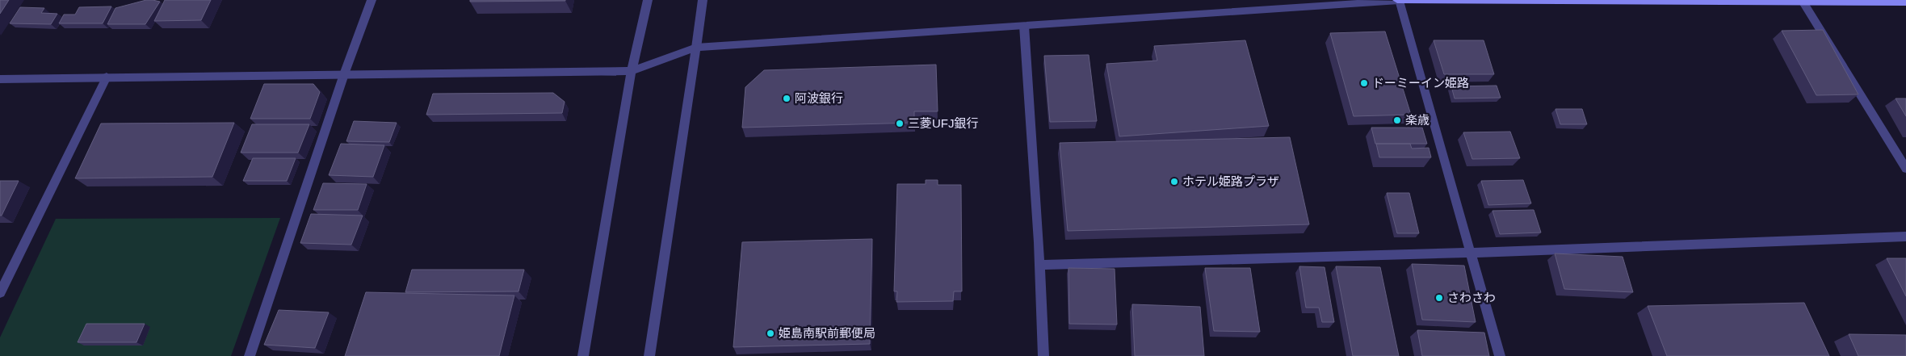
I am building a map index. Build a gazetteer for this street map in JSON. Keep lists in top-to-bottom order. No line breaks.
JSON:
{"places":["ドーミーイン姫路","阿波銀行","楽歳","三菱UFJ銀行","ホテル姫路プラザ","さわさわ","姫島南駅前郵便局"]}
